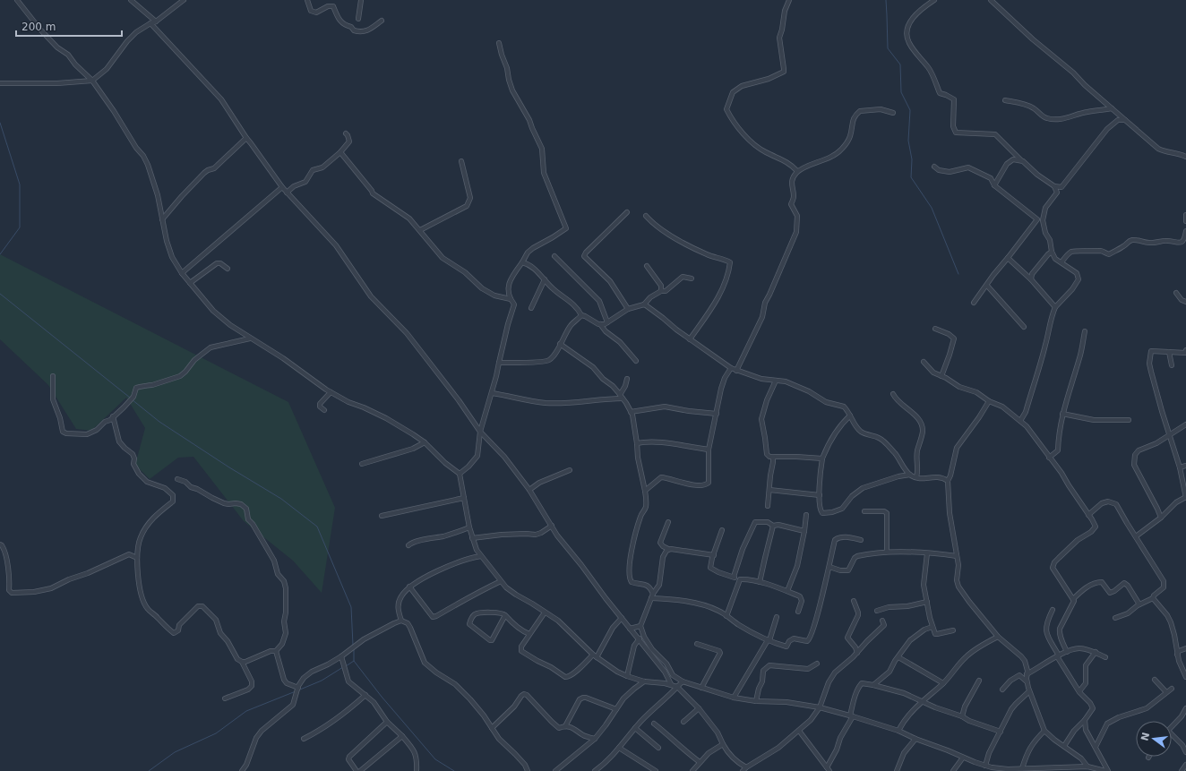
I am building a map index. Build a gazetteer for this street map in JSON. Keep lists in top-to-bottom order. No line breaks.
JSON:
{"scale_bar":"200 m","north":"left"}
